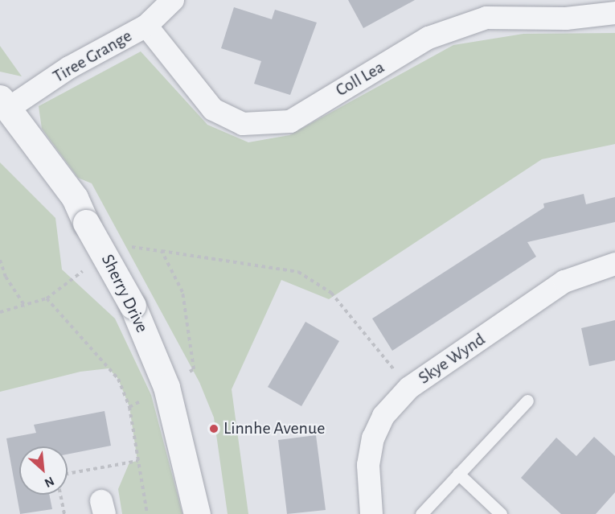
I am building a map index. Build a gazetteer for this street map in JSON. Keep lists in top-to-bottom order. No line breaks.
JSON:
{"streets":{"street":["Tiree Grange","Coll Lea","Sherry Drive","Skye Wynd"]},"crossings":[["Tiree Grange","Coll Lea"],["Tiree Grange","Sherry Drive"]],"places":["Linnhe Avenue"],"north":"bottom right"}
